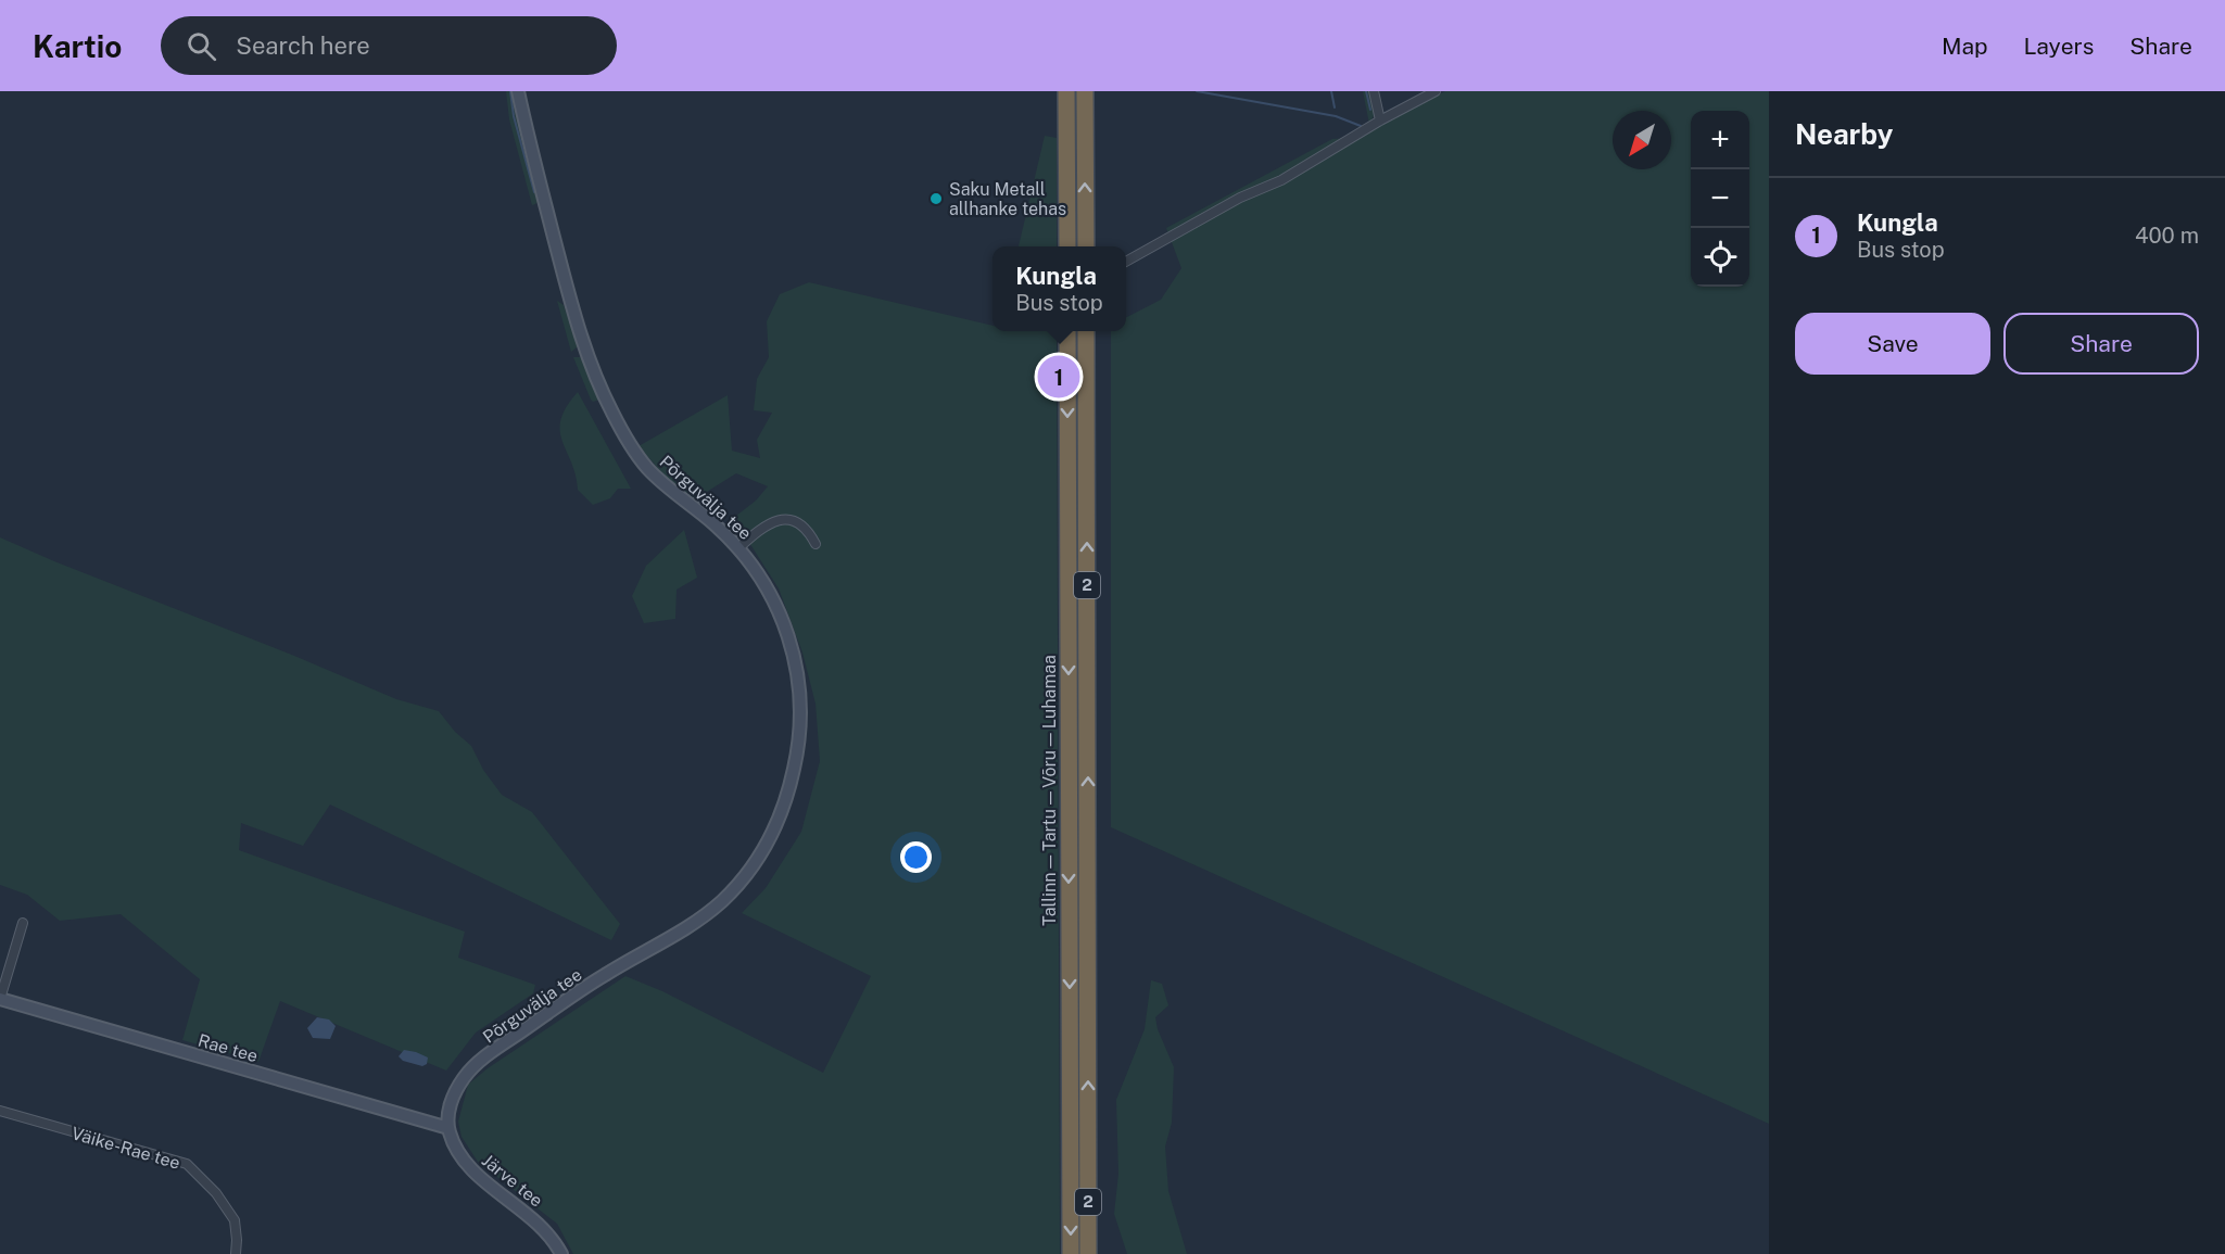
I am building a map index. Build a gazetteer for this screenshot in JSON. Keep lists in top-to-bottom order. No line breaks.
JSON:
{"streets":{"highway":["2","Tallinn — Tartu — Võru — Luhamaa"],"street":["Põrguvälja tee","Rae tee","Väike-Rae tee","Järve tee"]},"crossings":[["Põrguvälja tee","Rae tee"],["Põrguvälja tee","Järve tee"],["Rae tee","Järve tee"]],"places":["Saku Metall allhanke tehas"],"north":"bottom left","page":{"header":"Kartio","search":"Search here","nav":["Map","Layers","Share"],"heading":"Nearby","map_buttons":["+","−"],"list":[{"mark":"1","name":"Kungla","note":"Bus stop","value":"400 m"}],"popup":["Kungla","Bus stop"],"buttons":["Save","Share"],"pins":"1"}}
